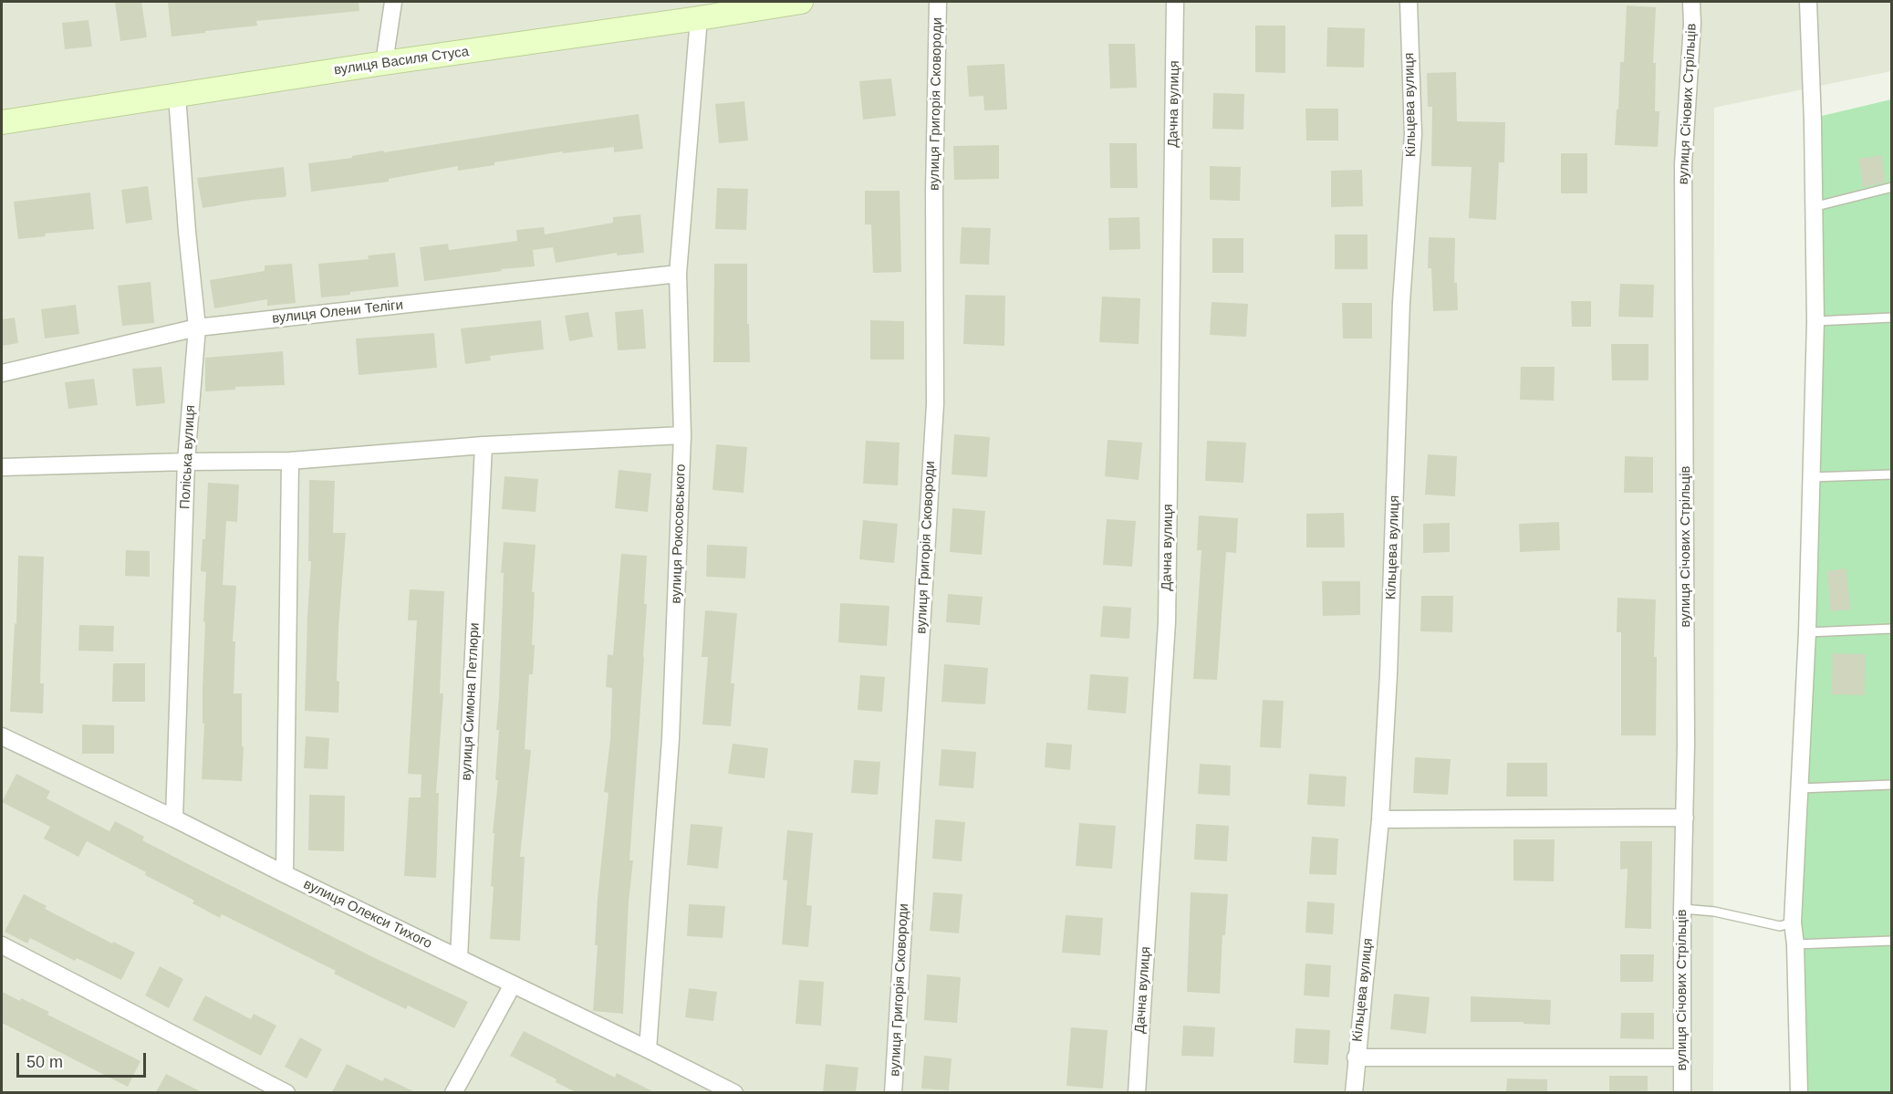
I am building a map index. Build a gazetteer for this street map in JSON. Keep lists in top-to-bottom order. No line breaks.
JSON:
{"streets":{"street":["вулиця Василя Стуса","вулиця Григорія Сковороди","Дачна вулиця","вулиця Січових Стрільців","Кільцева вулиця","вулиця Олени Теліги","Поліська вулиця","вулиця Рокосовського","вулиця Симона Петлюри","вулиця Олекси Тихого"]},"crossings":[["вулиця Василя Стуса","Поліська вулиця"],["вулиця Василя Стуса","вулиця Рокосовського"],["вулиця Олени Теліги","Поліська вулиця"],["вулиця Олени Теліги","вулиця Рокосовського"],["Поліська вулиця","вулиця Олекси Тихого"],["вулиця Рокосовського","вулиця Олекси Тихого"],["вулиця Симона Петлюри","вулиця Олекси Тихого"]],"scale_bar":"50 m"}
